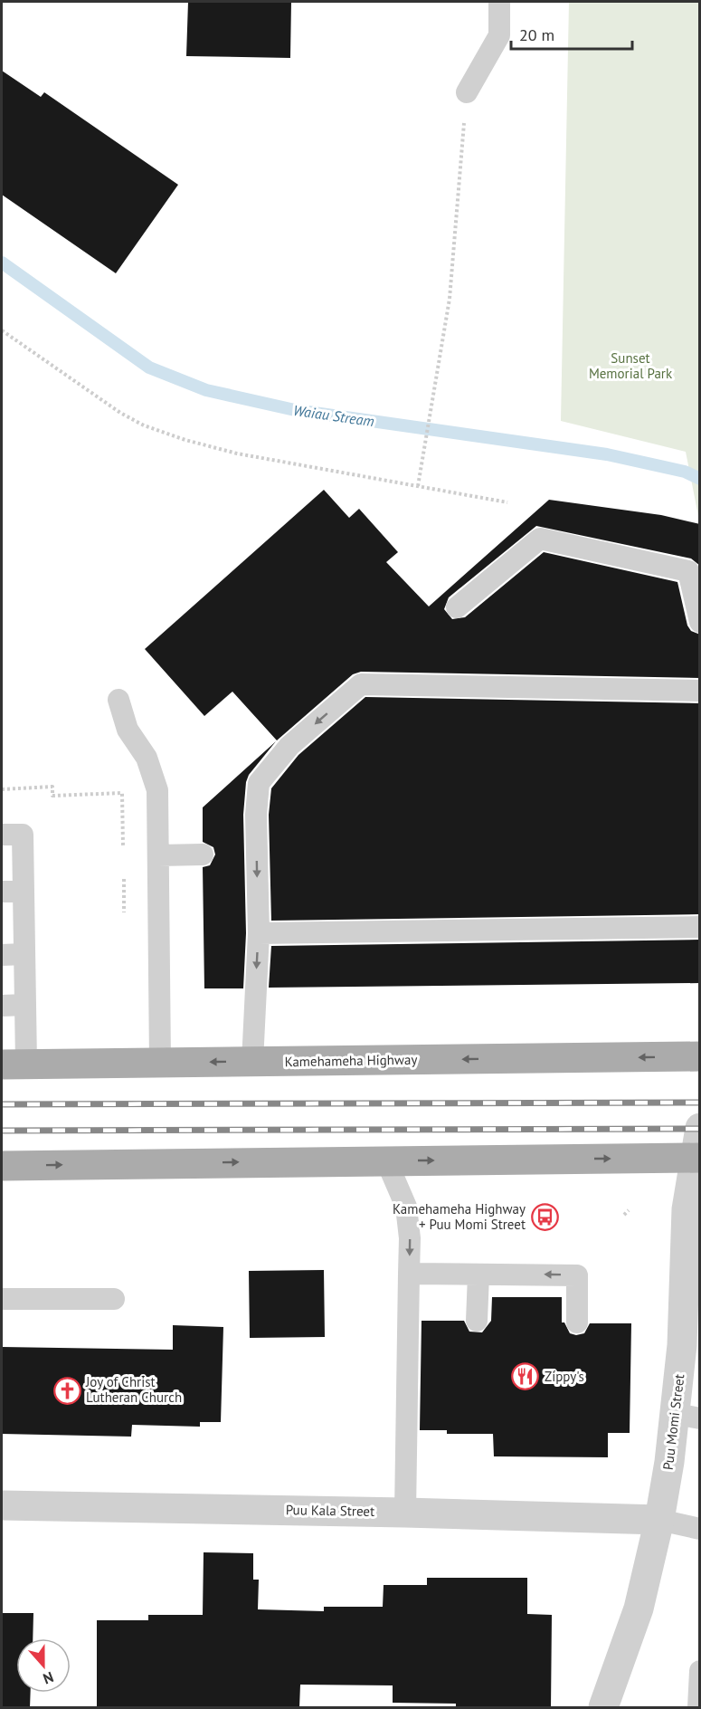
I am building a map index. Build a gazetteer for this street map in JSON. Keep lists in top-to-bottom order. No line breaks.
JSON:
{"streets":{"main road":["Kamehameha Highway"],"street":["Puu Momi Street","Puu Kala Street"]},"crossings":[["Puu Momi Street","Puu Kala Street"]],"water":["Waiau Stream"],"parks":["Sunset Memorial Park"],"places":{"bus stop":["Kamehameha Highway + Puu Momi Street"],"restaurant":["Zippy's"],"church":["Joy of Christ Lutheran Church"]},"scale_bar":"20 m","north":"bottom"}
